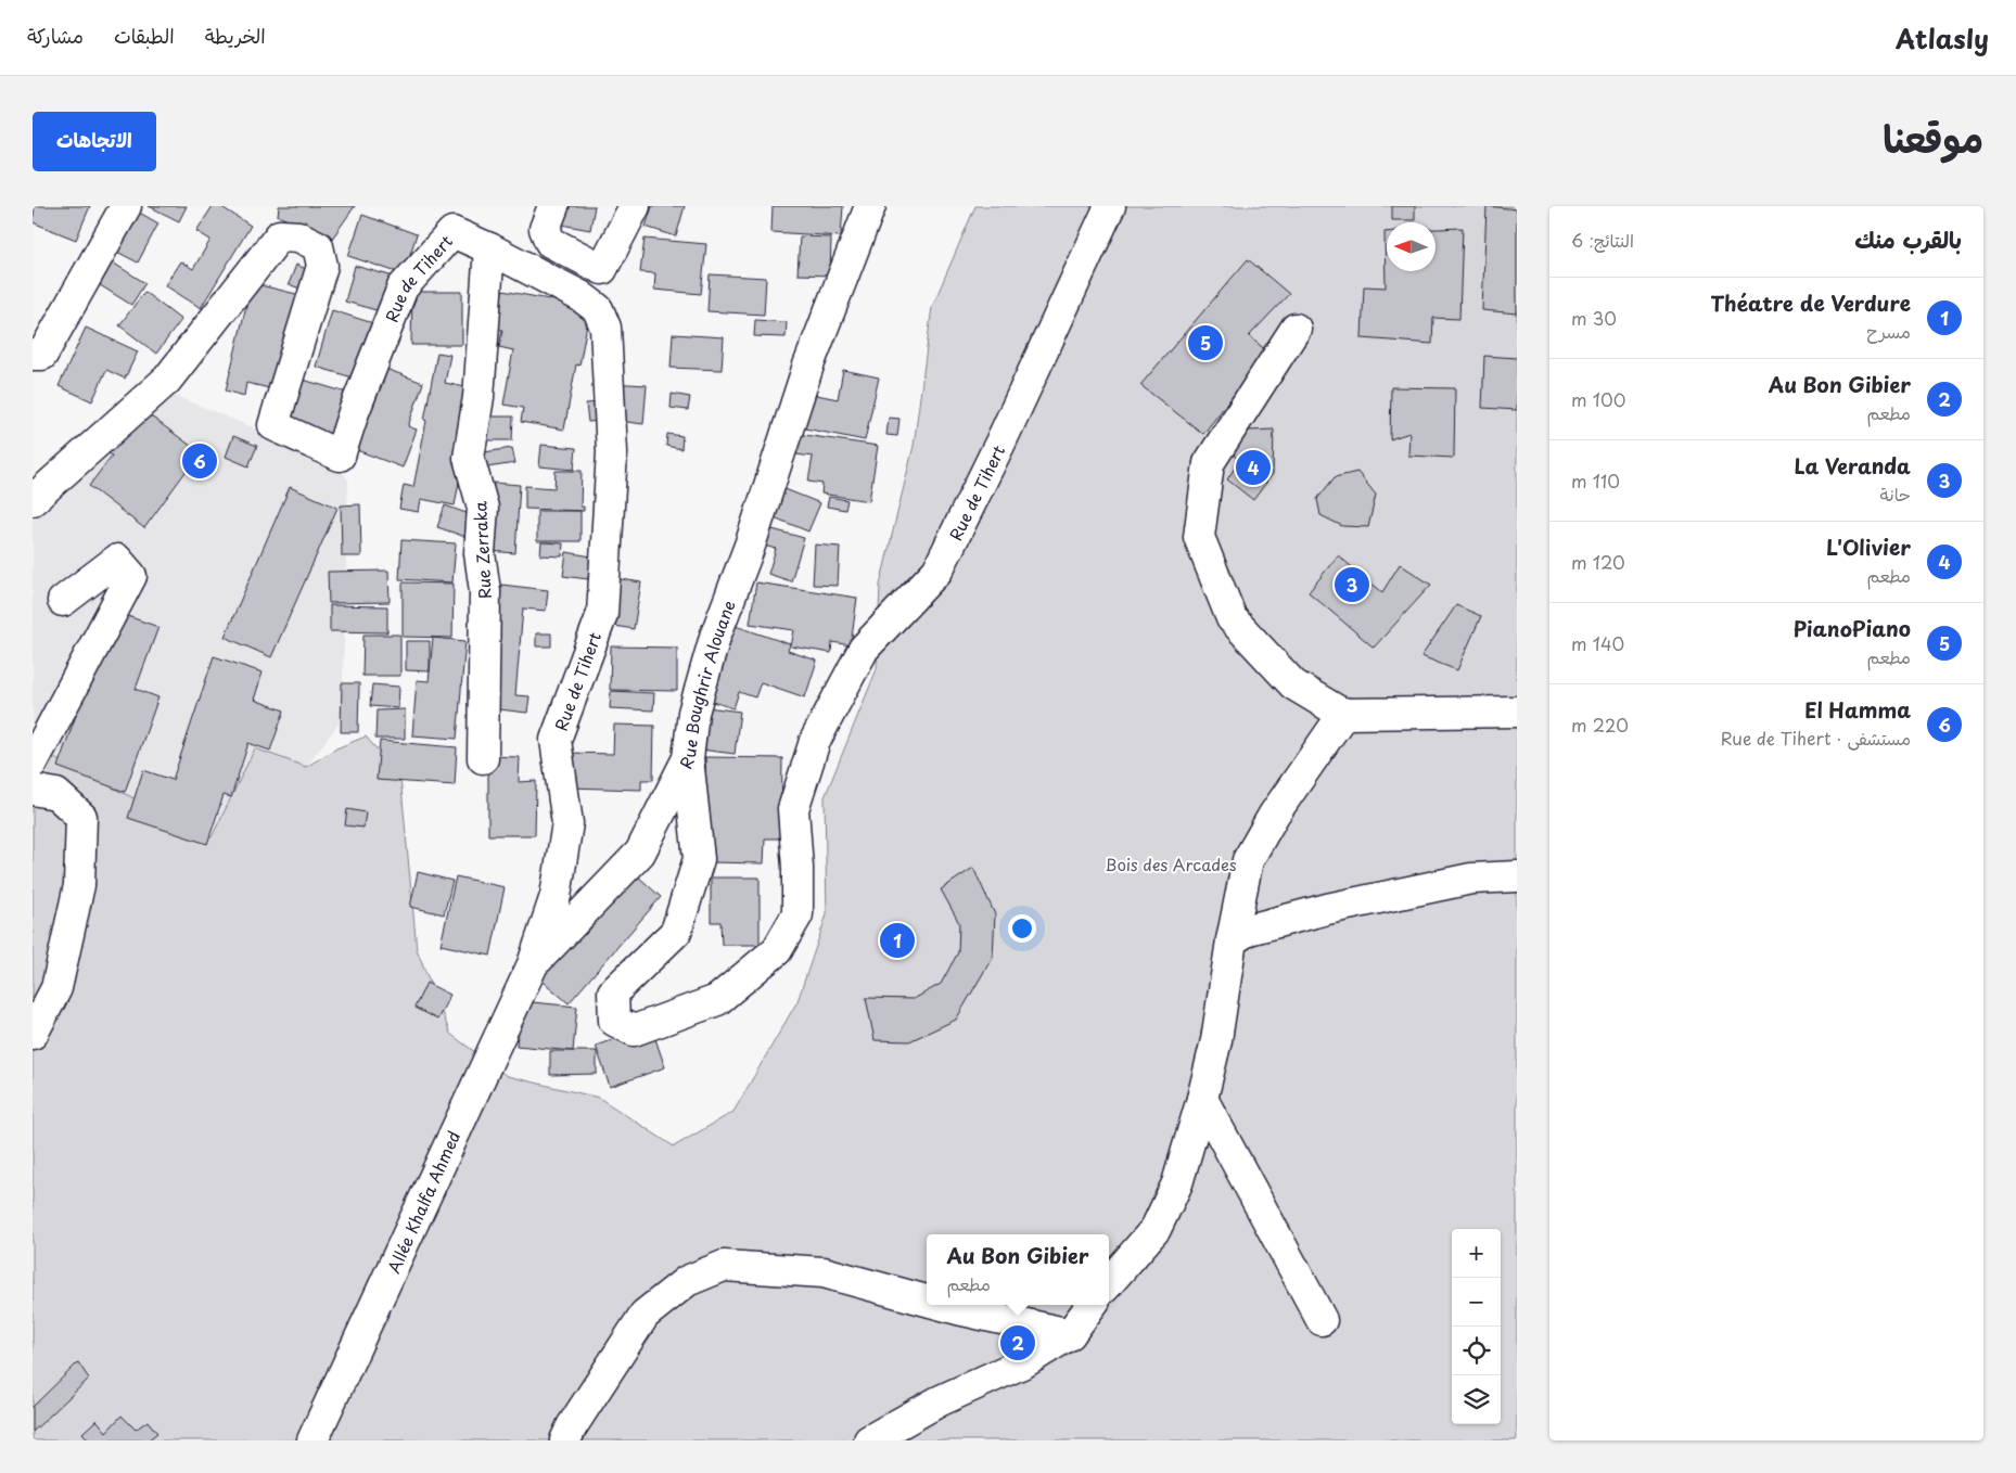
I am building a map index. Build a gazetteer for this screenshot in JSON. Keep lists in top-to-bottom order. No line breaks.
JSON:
{"streets":{"street":["Rue de Tihert","Rue Zerraka","Rue Boughrir Alouane","Allée Khalfa Ahmed"]},"crossings":[["Rue de Tihert","Rue Zerraka"],["Rue de Tihert","Rue Boughrir Alouane"],["Rue de Tihert","Allée Khalfa Ahmed"],["Rue Boughrir Alouane","Allée Khalfa Ahmed"]],"parks":["Bois des Arcades"],"north":"left","page":{"header":"Atlasly","nav":["الخريطة","الطبقات","مشاركة"],"title":"موقعنا","buttons":"الاتجاهات","heading":["بالقرب منك","النتائج: 6"],"list":[{"mark":"1","name":"Théatre de Verdure","note":"مسرح","value":"30 m"},{"mark":"2","name":"Au Bon Gibier","note":"مطعم","value":"100 m"},{"mark":"3","name":"La Veranda","note":"حانة","value":"110 m"},{"mark":"4","name":"L'Olivier","note":"مطعم","value":"120 m"},{"mark":"5","name":"PianoPiano","note":"مطعم","value":"140 m"},{"mark":"6","name":"El Hamma","note":"مستشفى · Rue de Tihert","value":"220 m"}],"pins":["5","6","4","3","1","2"],"map_buttons":["+","−"],"popup":["Au Bon Gibier","مطعم"]}}
